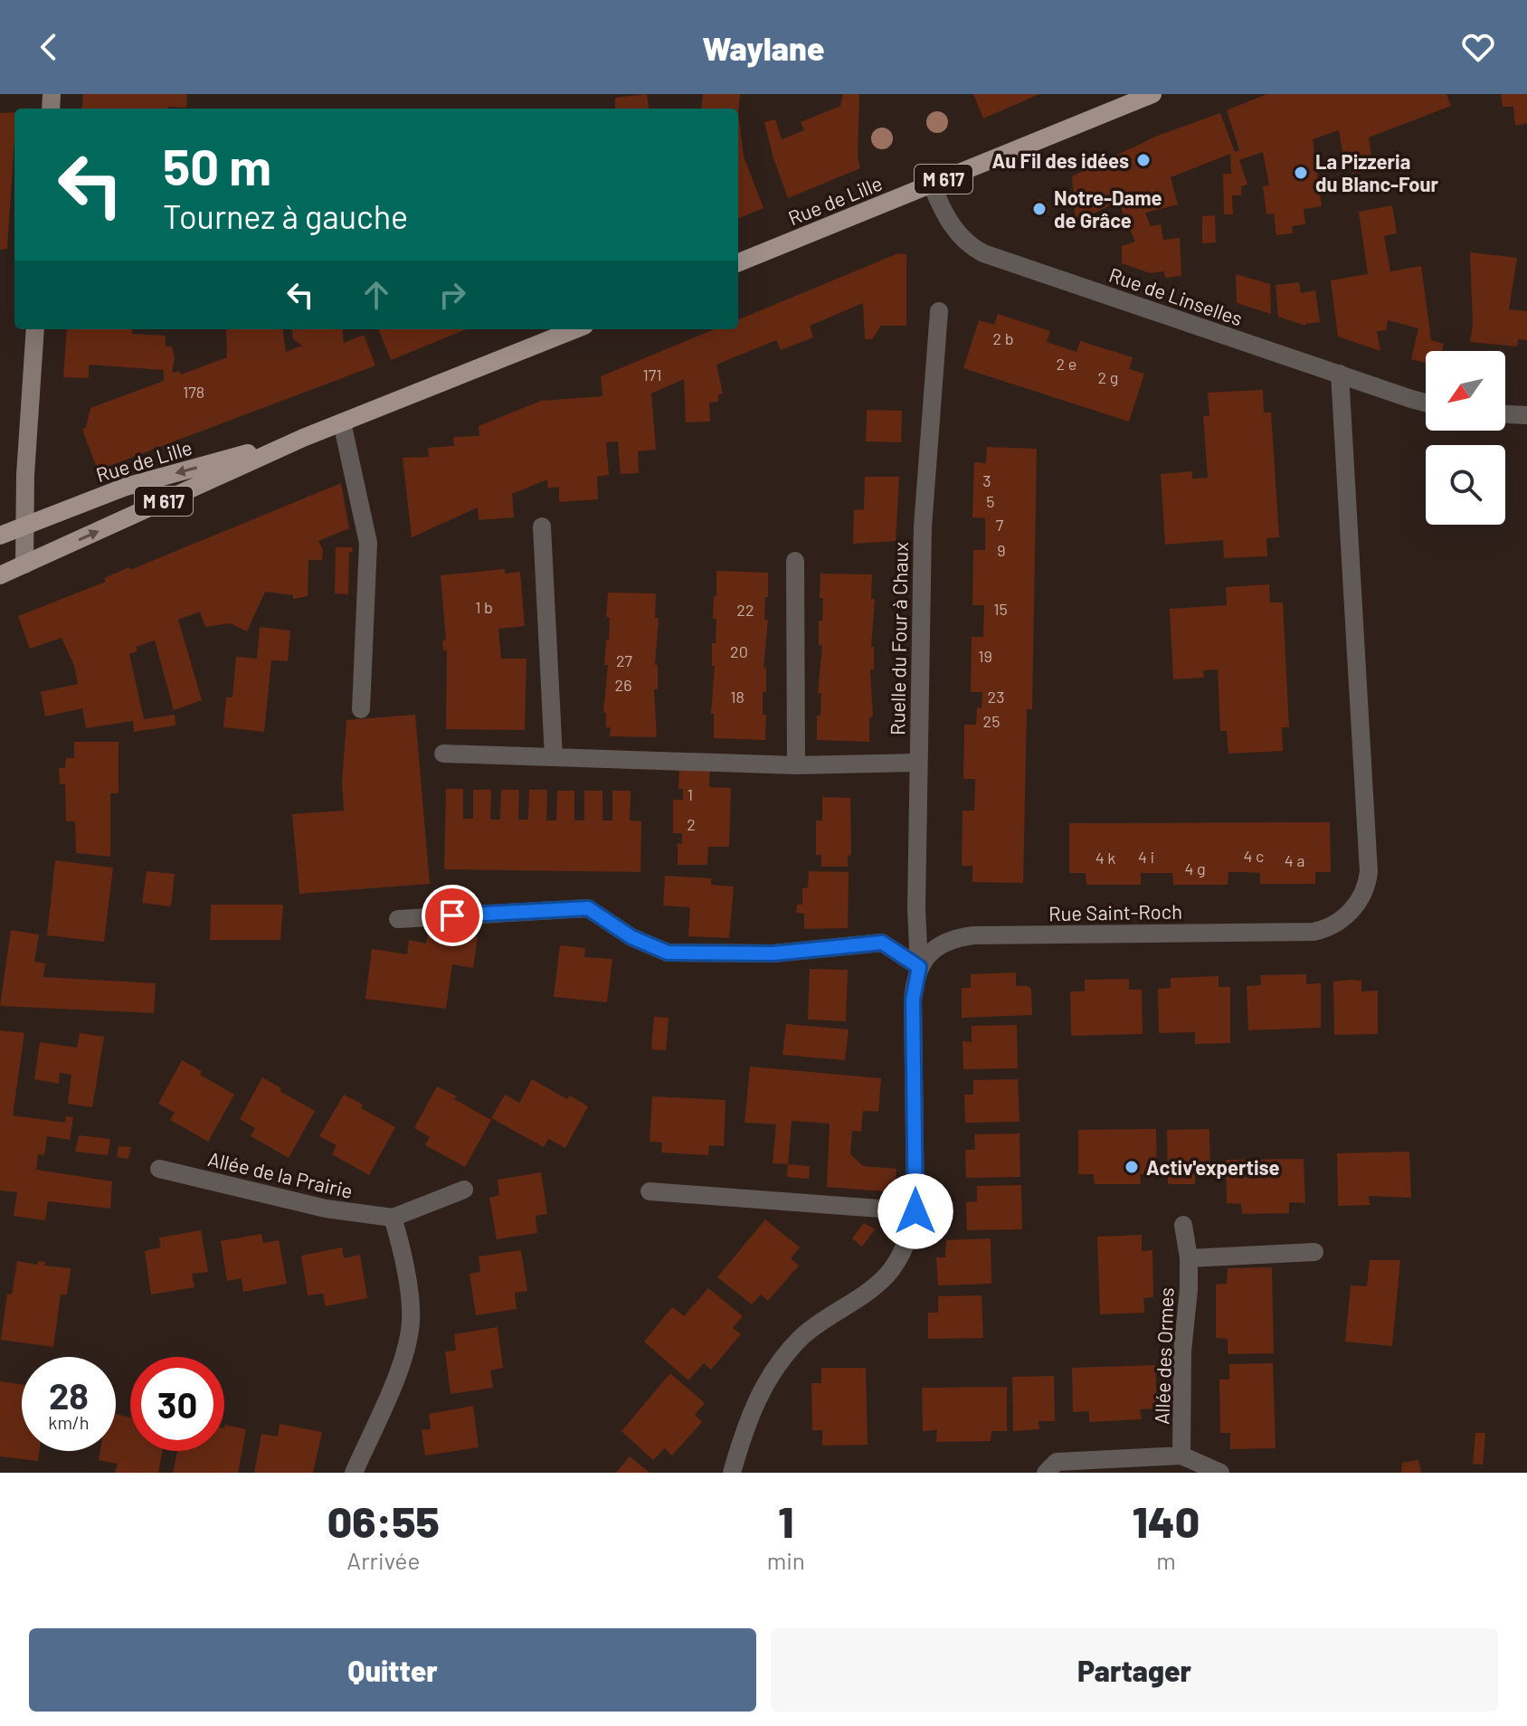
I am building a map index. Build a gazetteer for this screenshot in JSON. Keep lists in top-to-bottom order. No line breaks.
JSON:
{"streets":{"main road":["M 617","Rue de Lille"],"street":["Rue de Linselles","Ruelle du Four à Chaux","Rue Saint-Roch","Allée de la Prairie","Allée des Ormes"]},"crossings":[["Rue de Lille","Rue de Linselles"],["Rue de Linselles","Rue Saint-Roch"],["Ruelle du Four à Chaux","Rue Saint-Roch"]],"places":["Au Fil des idées","La Pizzeria du Blanc-Four","Notre-Dame de Grâce","Activ'expertise"],"house_numbers":["2 b","2 e","171","2 g","178","3","5","7","9","1 b","15","22","20","19","27","26","18","23","25","1","2","4 c","4 i","4 k","4 a","4 g"],"north":"bottom left","page":{"header":"Waylane","turn":["50 m","Tournez à gauche"],"speed":"28 km/h","limit":"30","eta":["06:55","Arrivée","1","min","140","m"],"buttons":["Quitter","Partager"]}}
